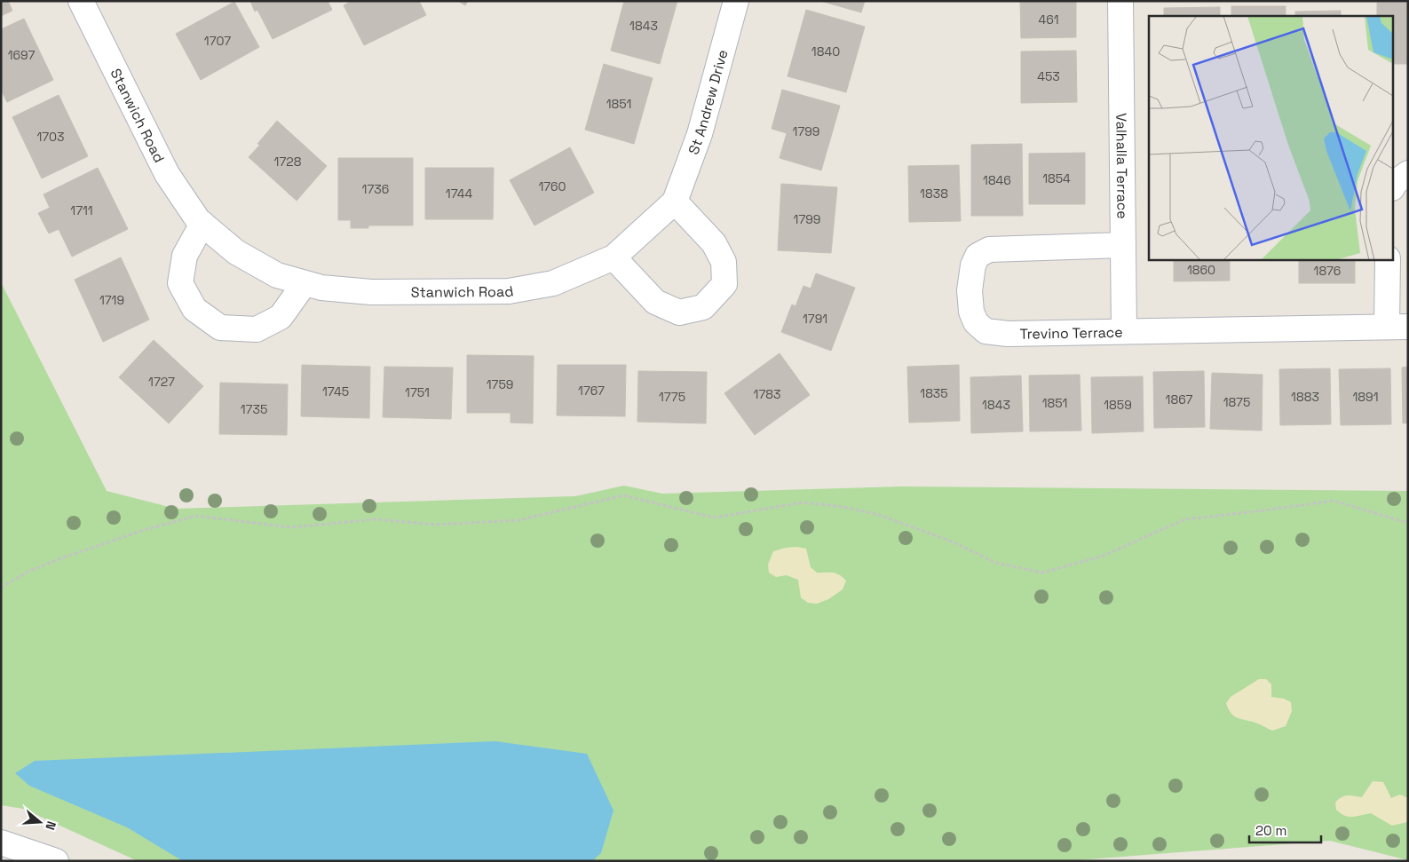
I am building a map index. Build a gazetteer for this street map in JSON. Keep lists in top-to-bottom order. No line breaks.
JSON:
{"streets":{"street":["St Andrew Drive","Stanwich Road","Valhalla Terrace","Trevino Terrace"]},"crossings":[["St Andrew Drive","Stanwich Road"],["Valhalla Terrace","Trevino Terrace"]],"house_numbers":["461","1843","1707","1840","1697","453","1851","1799","1703","1728","1854","1846","1760","1736","1744","1838","1711","1799","1860","1876","1719","1791","1727","1759","1767","1745","1751","1835","1783","1775","1883","1891","1867","1875","1851","1843","1859","1735"],"scale_bar":"20 m","north":"right"}
